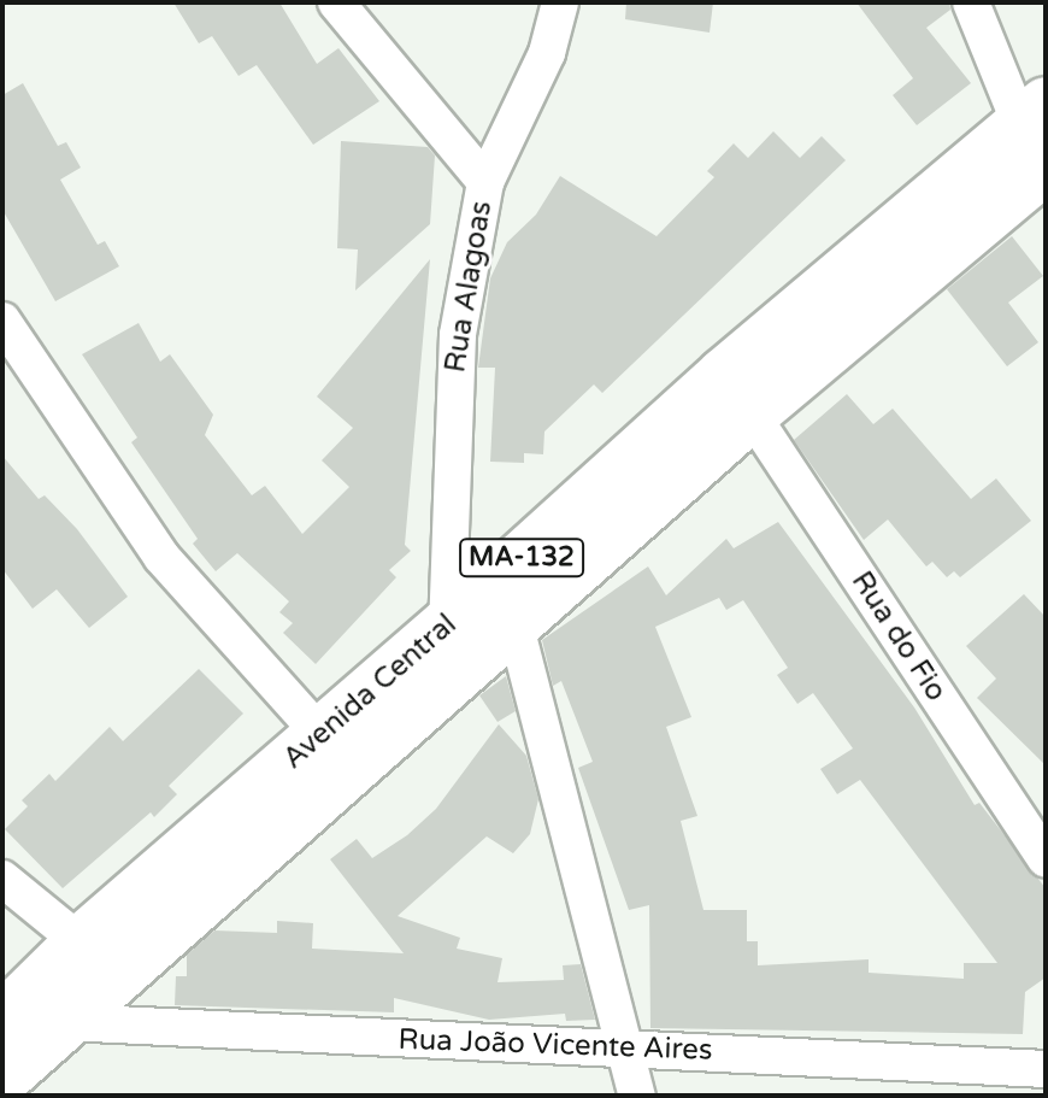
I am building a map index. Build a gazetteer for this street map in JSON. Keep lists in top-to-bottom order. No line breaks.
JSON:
{"streets":{"main road":["MA-132","Avenida Central"],"street":["Rua Alagoas","Rua do Fio","Rua João Vicente Aires"]},"crossings":[["Rua Alagoas","Avenida Central"],["MA-132","Rua do Fio"],["MA-132","Avenida Central"],["MA-132","Rua João Vicente Aires"],["Rua do Fio","Avenida Central"]]}
